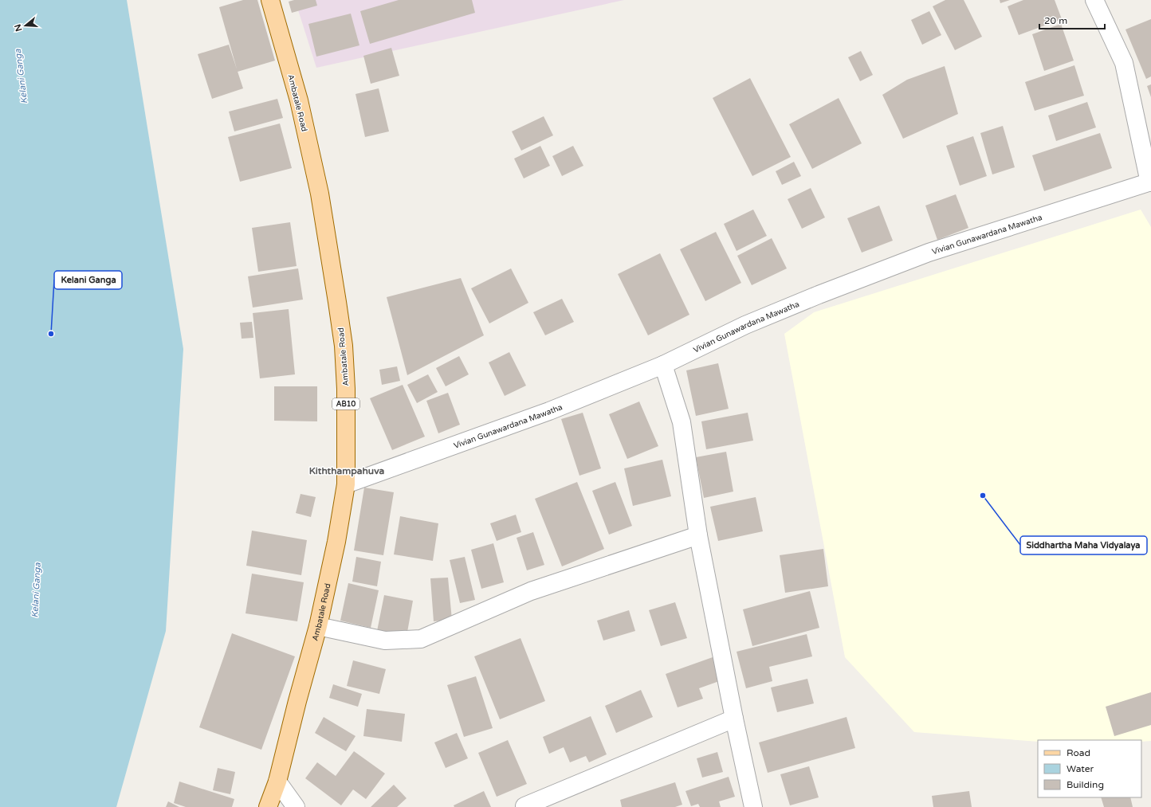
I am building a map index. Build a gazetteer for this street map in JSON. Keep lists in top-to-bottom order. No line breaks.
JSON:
{"streets":{"main road":["Ambatale Road","AB10"],"street":["Vivian Gunawardana Mawatha"]},"crossings":[["Ambatale Road","Vivian Gunawardana Mawatha"]],"districts":["Kiththampahuva"],"water":["Kelani Ganga"],"places":["Kelani Ganga","Siddhartha Maha Vidyalaya"],"legend":["Road","Water","Building"],"scale_bar":"20 m","north":"left"}
